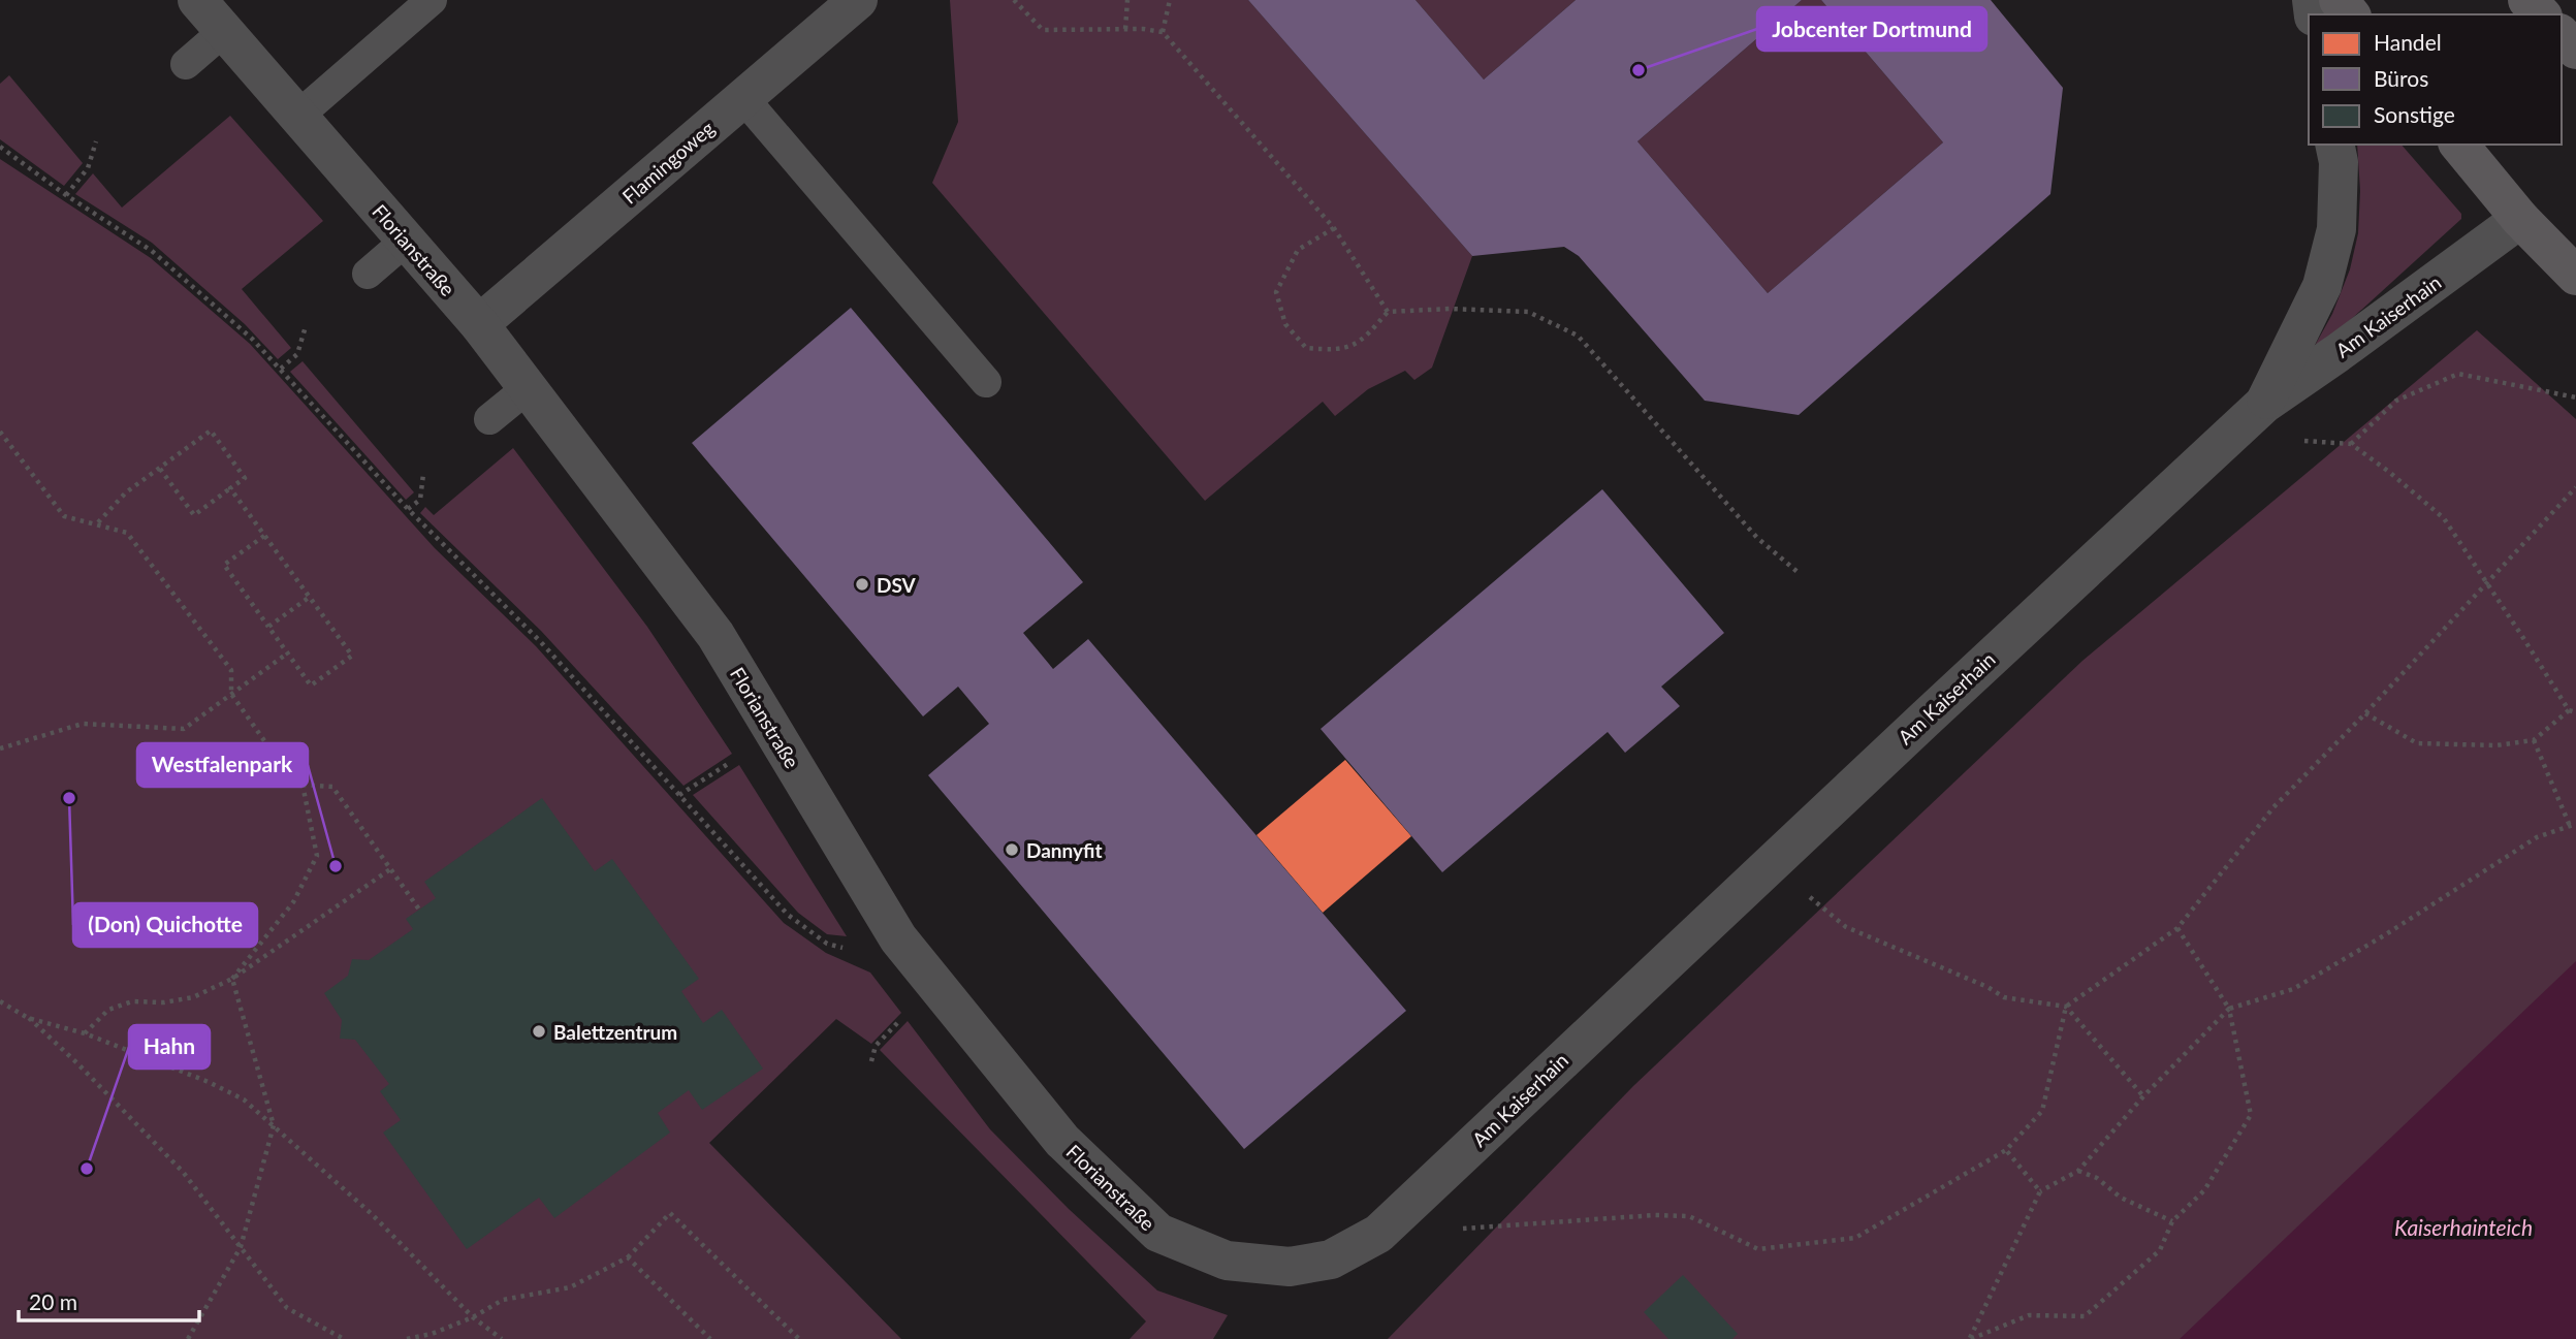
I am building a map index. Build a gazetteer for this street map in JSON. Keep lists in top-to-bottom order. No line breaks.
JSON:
{"streets":{"street":["Flamingoweg","Florianstraße","Am Kaiserhain"]},"crossings":[["Flamingoweg","Florianstraße"],["Florianstraße","Am Kaiserhain"]],"water":["Kaiserhainteich"],"places":["Jobcenter Dortmund","DSV","(Don) Quichotte","Dannyfit","Westfalenpark","Balettzentrum","Hahn"],"legend":["Handel","Büros","Sonstige"],"scale_bar":"20 m"}
